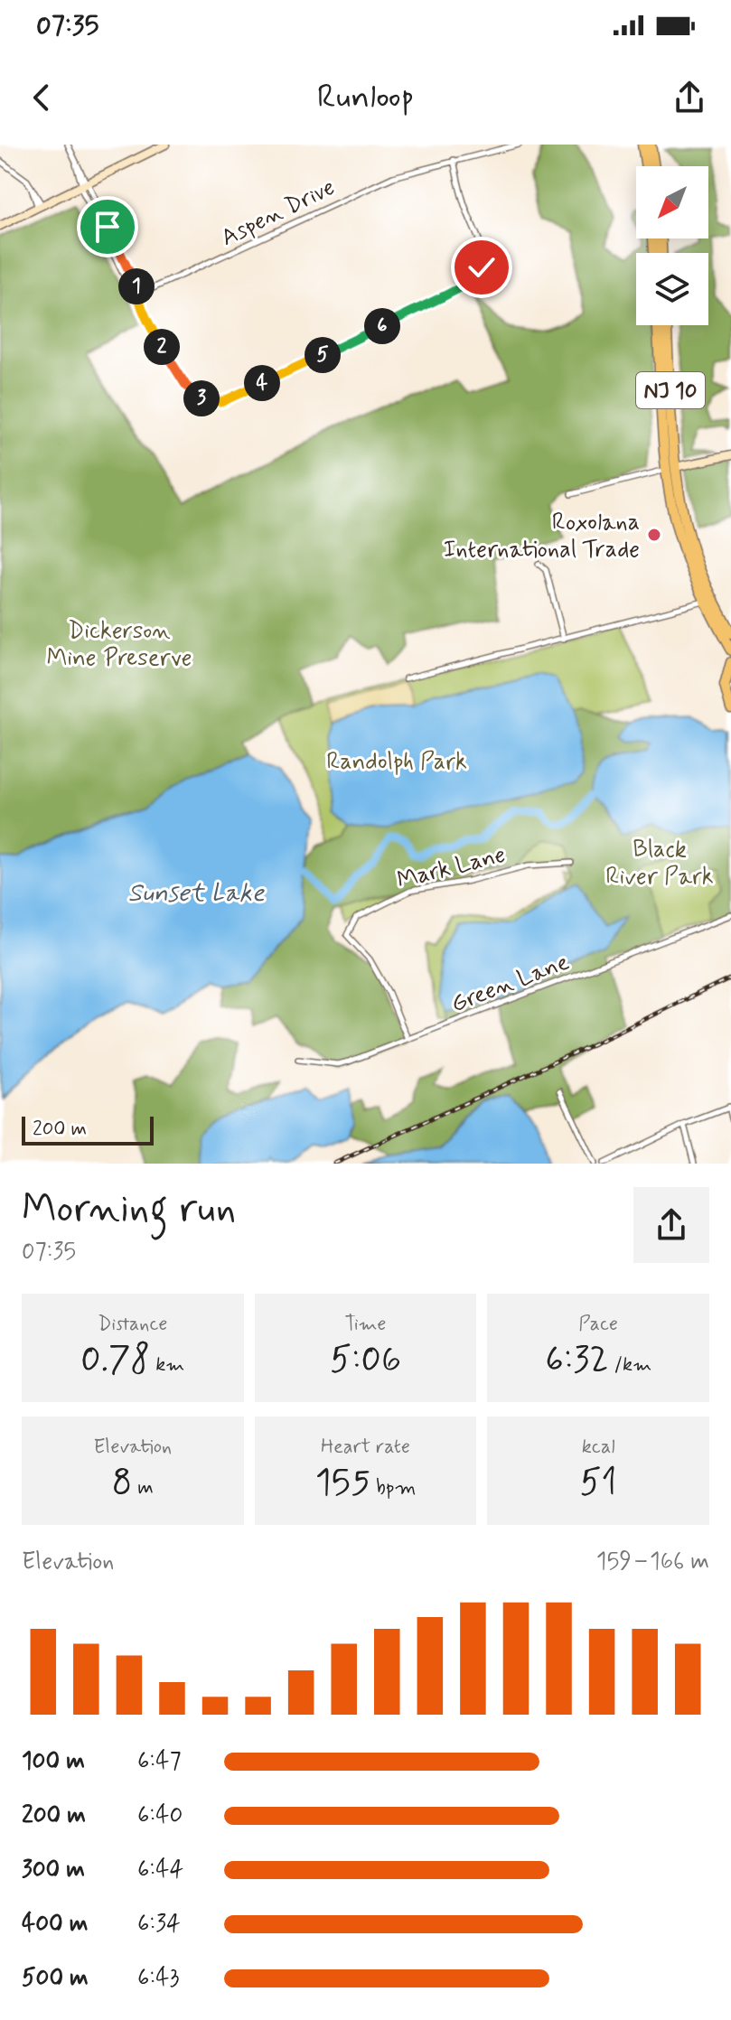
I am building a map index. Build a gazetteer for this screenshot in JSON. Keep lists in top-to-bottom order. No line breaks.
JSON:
{"streets":{"highway":["NJ 10"],"street":["Aspen Drive","Mark Lane","Green Lane"]},"crossings":[["Mark Lane","Green Lane"]],"water":["Sunset Lake"],"parks":["Dickerson Mine Preserve","Randolph Park","Black River Park"],"places":["Roxolana International Trade"],"scale_bar":"200 m","north":"bottom left","page":{"status":"07:35","header":"Runloop","pins":["1","6","2","5","4","3"],"scale":"200 m","heading":["Morning run","07:35"],"stats":[["Distance","0.78 km"],["Time","5:06"],["Pace","6:32 /km"],["Elevation","8 m"],["Heart rate","155 bpm"],["kcal","51"]],"chart":["Elevation","159–166 m"],"list":[{"name":"100 m","note":"6:47"},{"name":"200 m","note":"6:40"},{"name":"300 m","note":"6:44"},{"name":"400 m","note":"6:34"},{"name":"500 m","note":"6:43"}]}}
